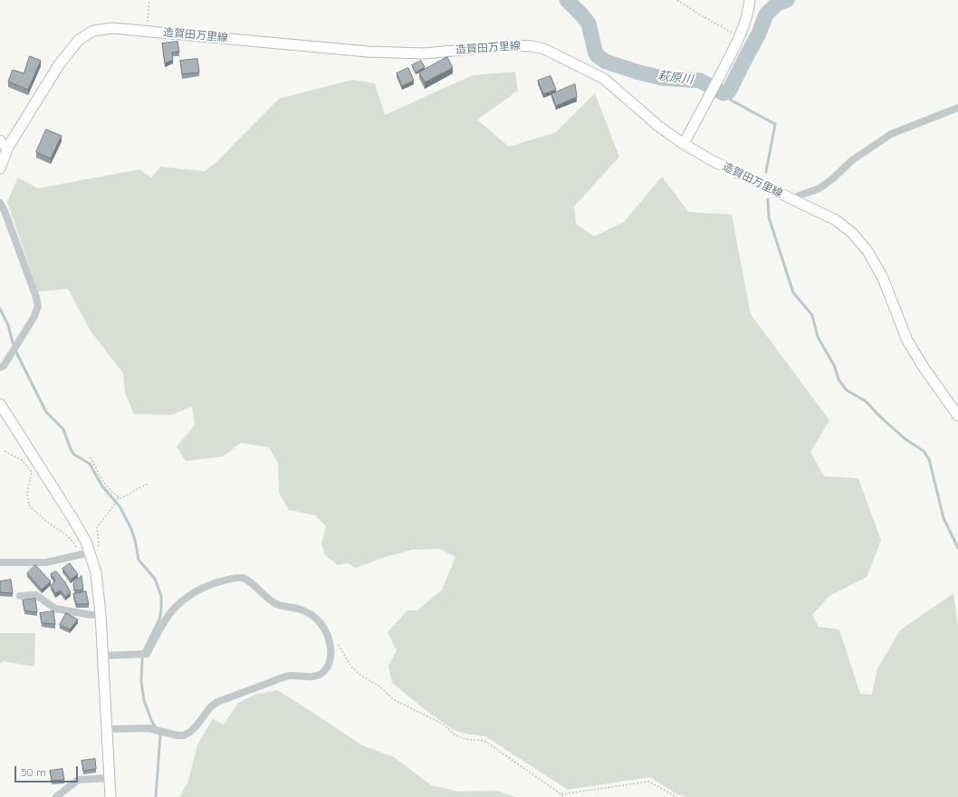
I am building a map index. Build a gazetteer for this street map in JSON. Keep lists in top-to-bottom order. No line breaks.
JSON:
{"streets":{"main road":["造賀田万里線"]},"water":["萩原川"],"scale_bar":"50 m"}
